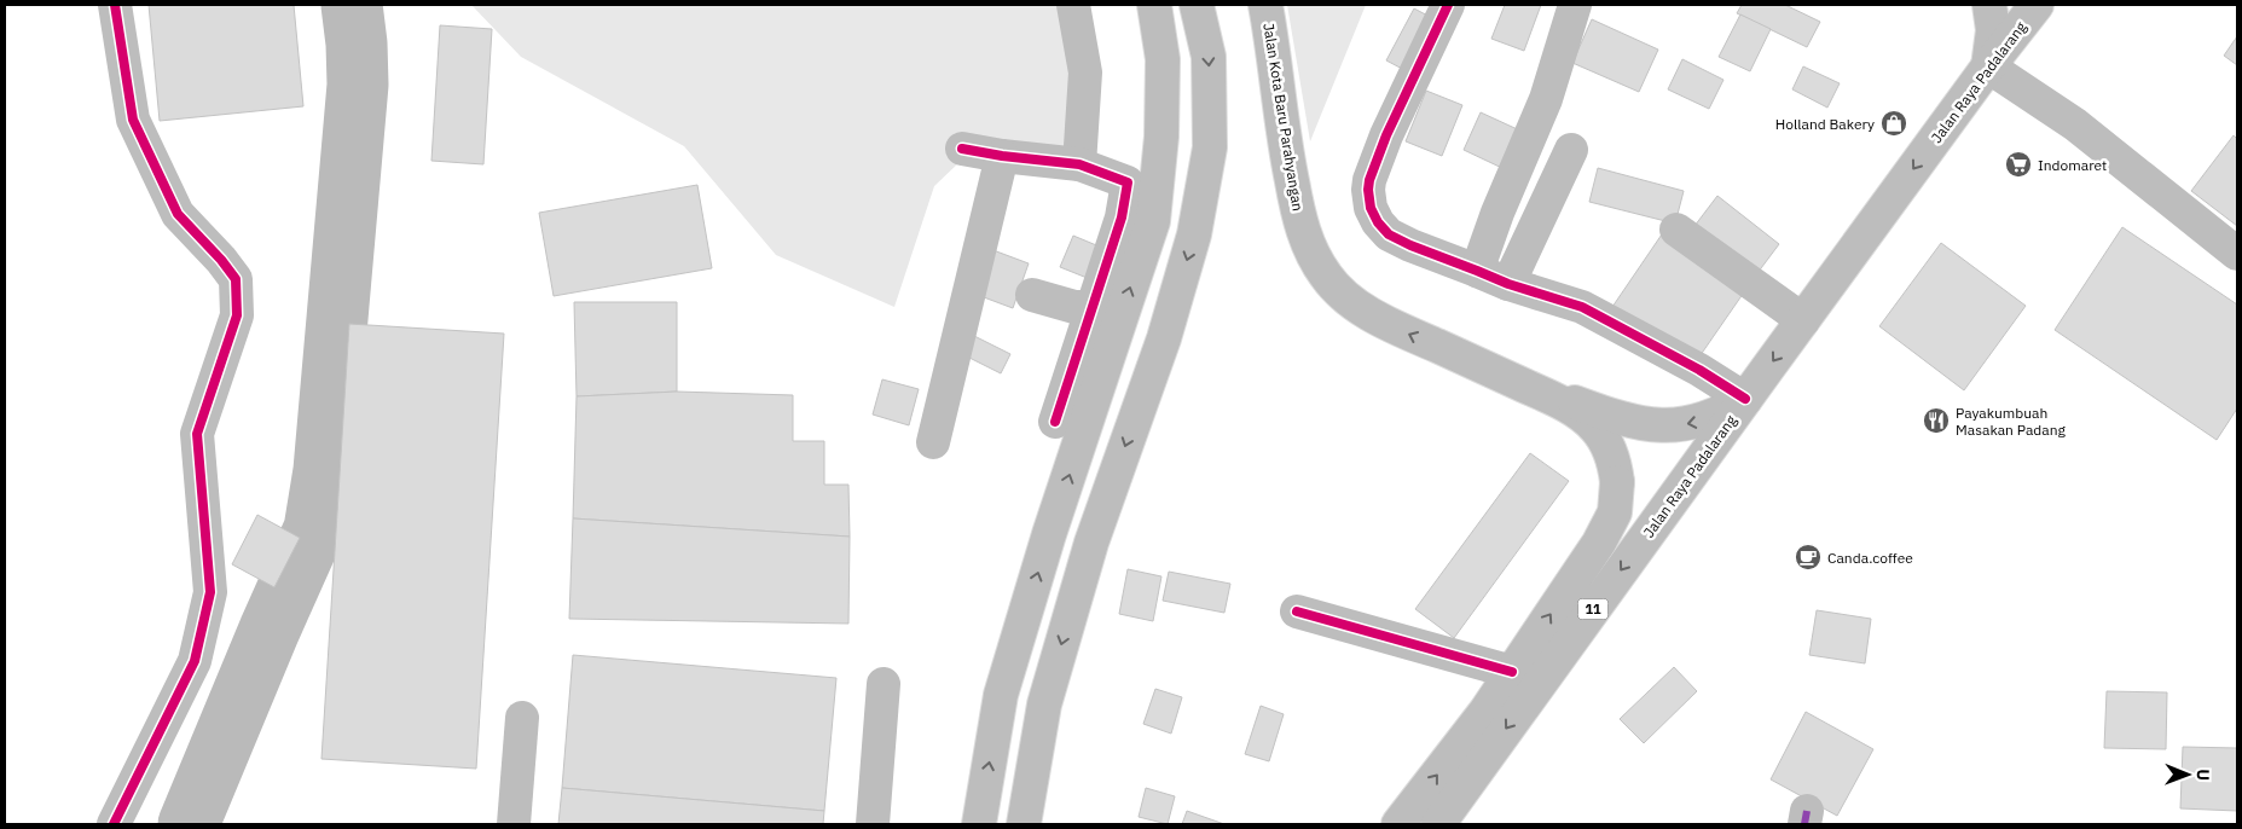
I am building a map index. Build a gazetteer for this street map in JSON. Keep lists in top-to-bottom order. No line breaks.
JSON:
{"streets":{"main road":["Jalan Raya Padalarang","Jalan Kota Baru Parahyangan","11"]},"crossings":[["Jalan Raya Padalarang","Jalan Kota Baru Parahyangan"]],"places":{"shop":["Holland Bakery"],"supermarket":["Indomaret"],"restaurant":["Payakumbuah Masakan Padang"],"cafe":["Canda.coffee"]},"north":"right"}
